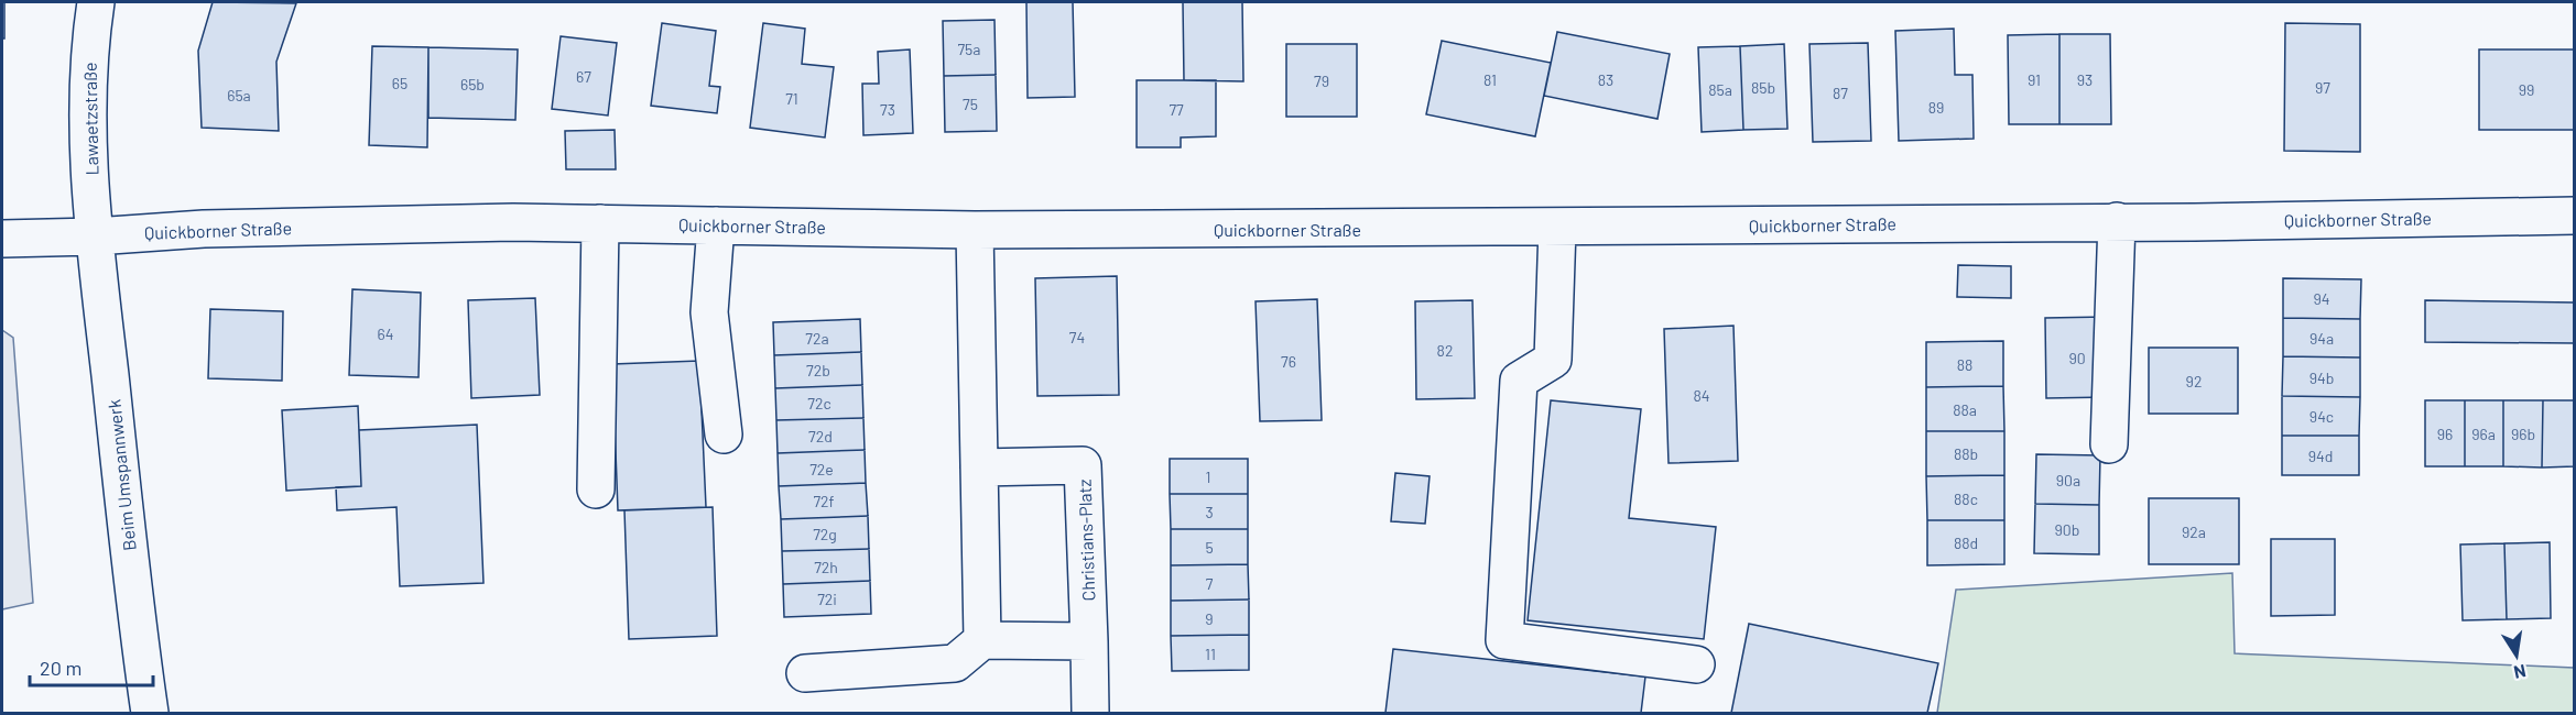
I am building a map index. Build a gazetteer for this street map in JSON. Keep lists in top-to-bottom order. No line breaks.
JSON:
{"streets":{"street":["Lawaetzstraße","Quickborner Straße","Beim Umspannwerk","Christians-Platz"]},"crossings":[["Lawaetzstraße","Quickborner Straße"],["Lawaetzstraße","Beim Umspannwerk"],["Quickborner Straße","Beim Umspannwerk"]],"house_numbers":["75a","67","81","83","91","93","79","65","65b","85b","97","85a","99","87","65a","71","75","89","73","77","94","64","74","72a","94a","82","90","76","88","72b","94b","92","84","72c","88a","94c","96","96a","96b","72d","88b","94d","72e","1","90a","88c","72f","3","90b","92a","72g","88d","5","72h","7","72i","9","11"],"scale_bar":"20 m","north":"bottom"}
